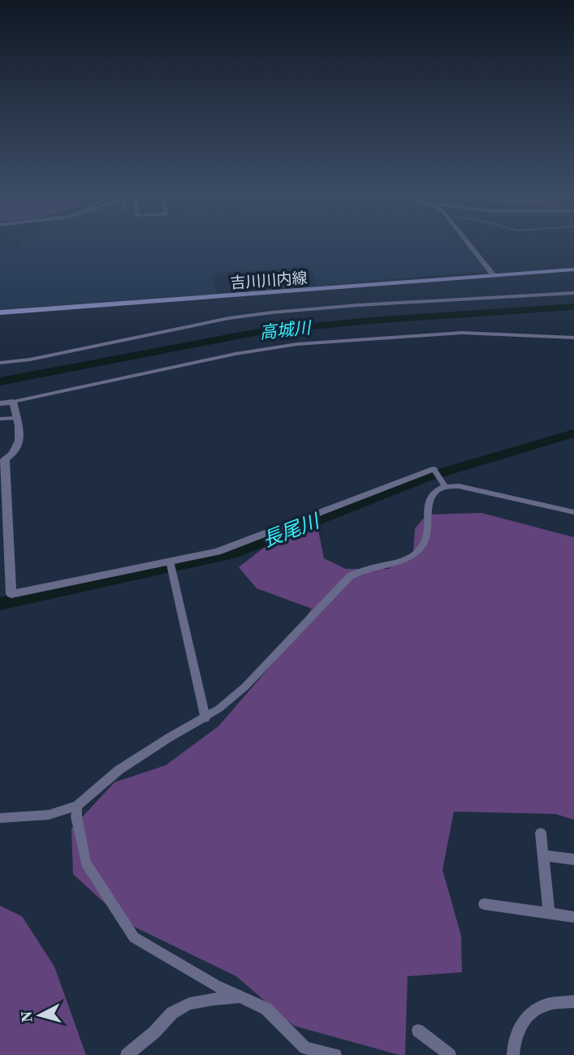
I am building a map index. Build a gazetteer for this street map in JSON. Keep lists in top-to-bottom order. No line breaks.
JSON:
{"streets":{"main road":["吉川川内線"]},"water":["高城川","長尾川"],"north":"left"}
